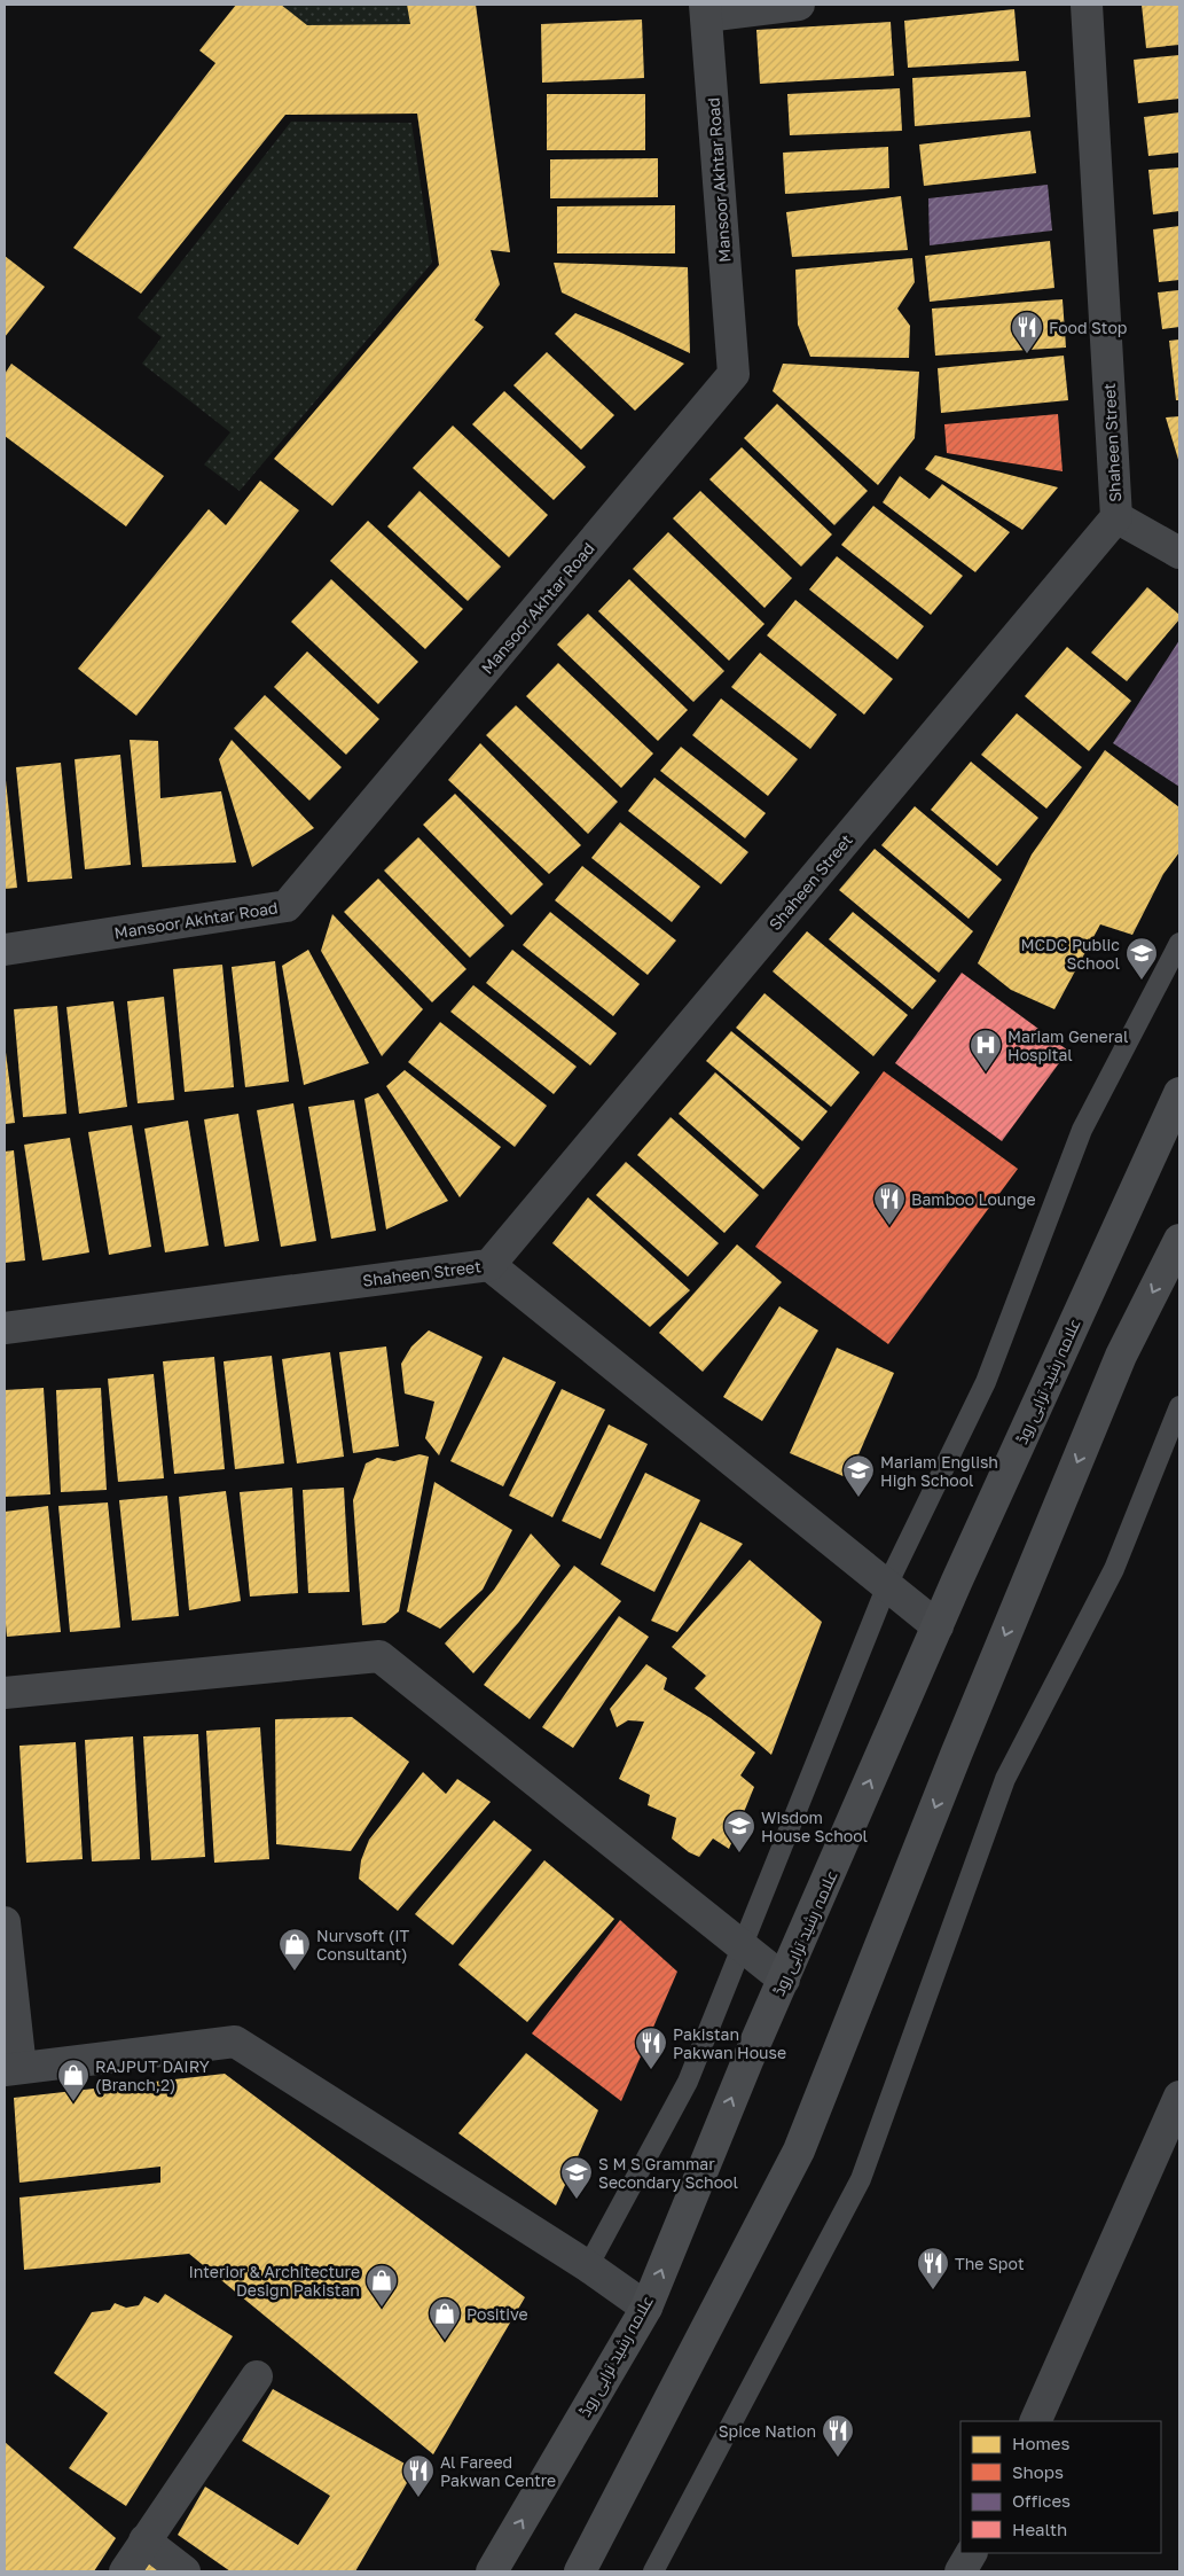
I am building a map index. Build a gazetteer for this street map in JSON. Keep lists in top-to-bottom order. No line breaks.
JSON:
{"streets":{"main road":["علامہ رشید ترابی روڈ"],"street":["Mansoor Akhtar Road","Shaheen Street"]},"places":{"restaurant":["Food Stop","Bamboo Lounge","Pakistan Pakwan House","The Spot","Spice Nation","Al Fareed Pakwan Centre"],"school or university":["MCDC Public School","Mariam English High School","Wisdom House School","S M S Grammar Secondary School"],"hospital":["Mariam General Hospital"],"shop":["Nurvsoft (IT Consultant)","RAJPUT DAIRY (Branch,2)","Interior & Architecture Design Pakistan","Positive"]},"legend":["Homes","Shops","Offices","Health"]}
